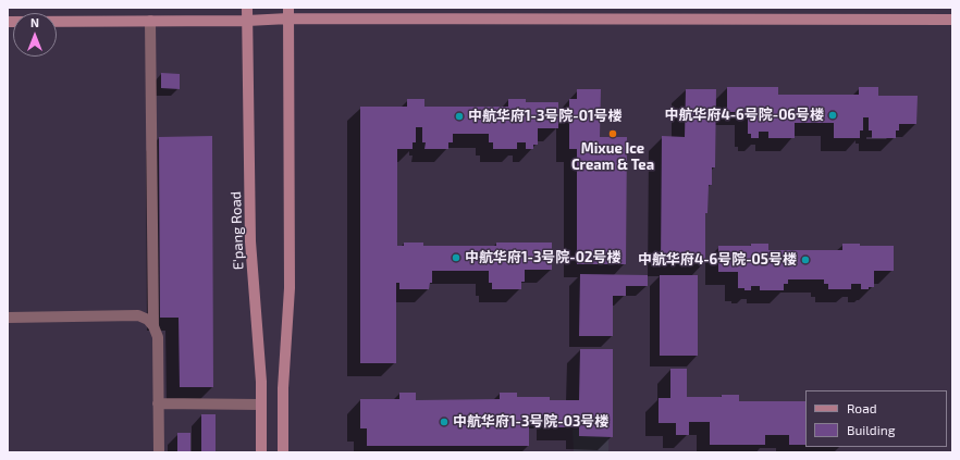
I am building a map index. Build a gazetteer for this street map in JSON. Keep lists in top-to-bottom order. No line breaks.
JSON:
{"streets":{"main road":["E'pang Road"]},"places":["中航华府4-6号院-06号楼","中航华府1-3号院-01号楼","Mixue Ice Cream & Tea","中航华府1-3号院-02号楼","中航华府4-6号院-05号楼","中航华府1-3号院-03号楼"],"legend":["Road","Building"],"north":"top"}
